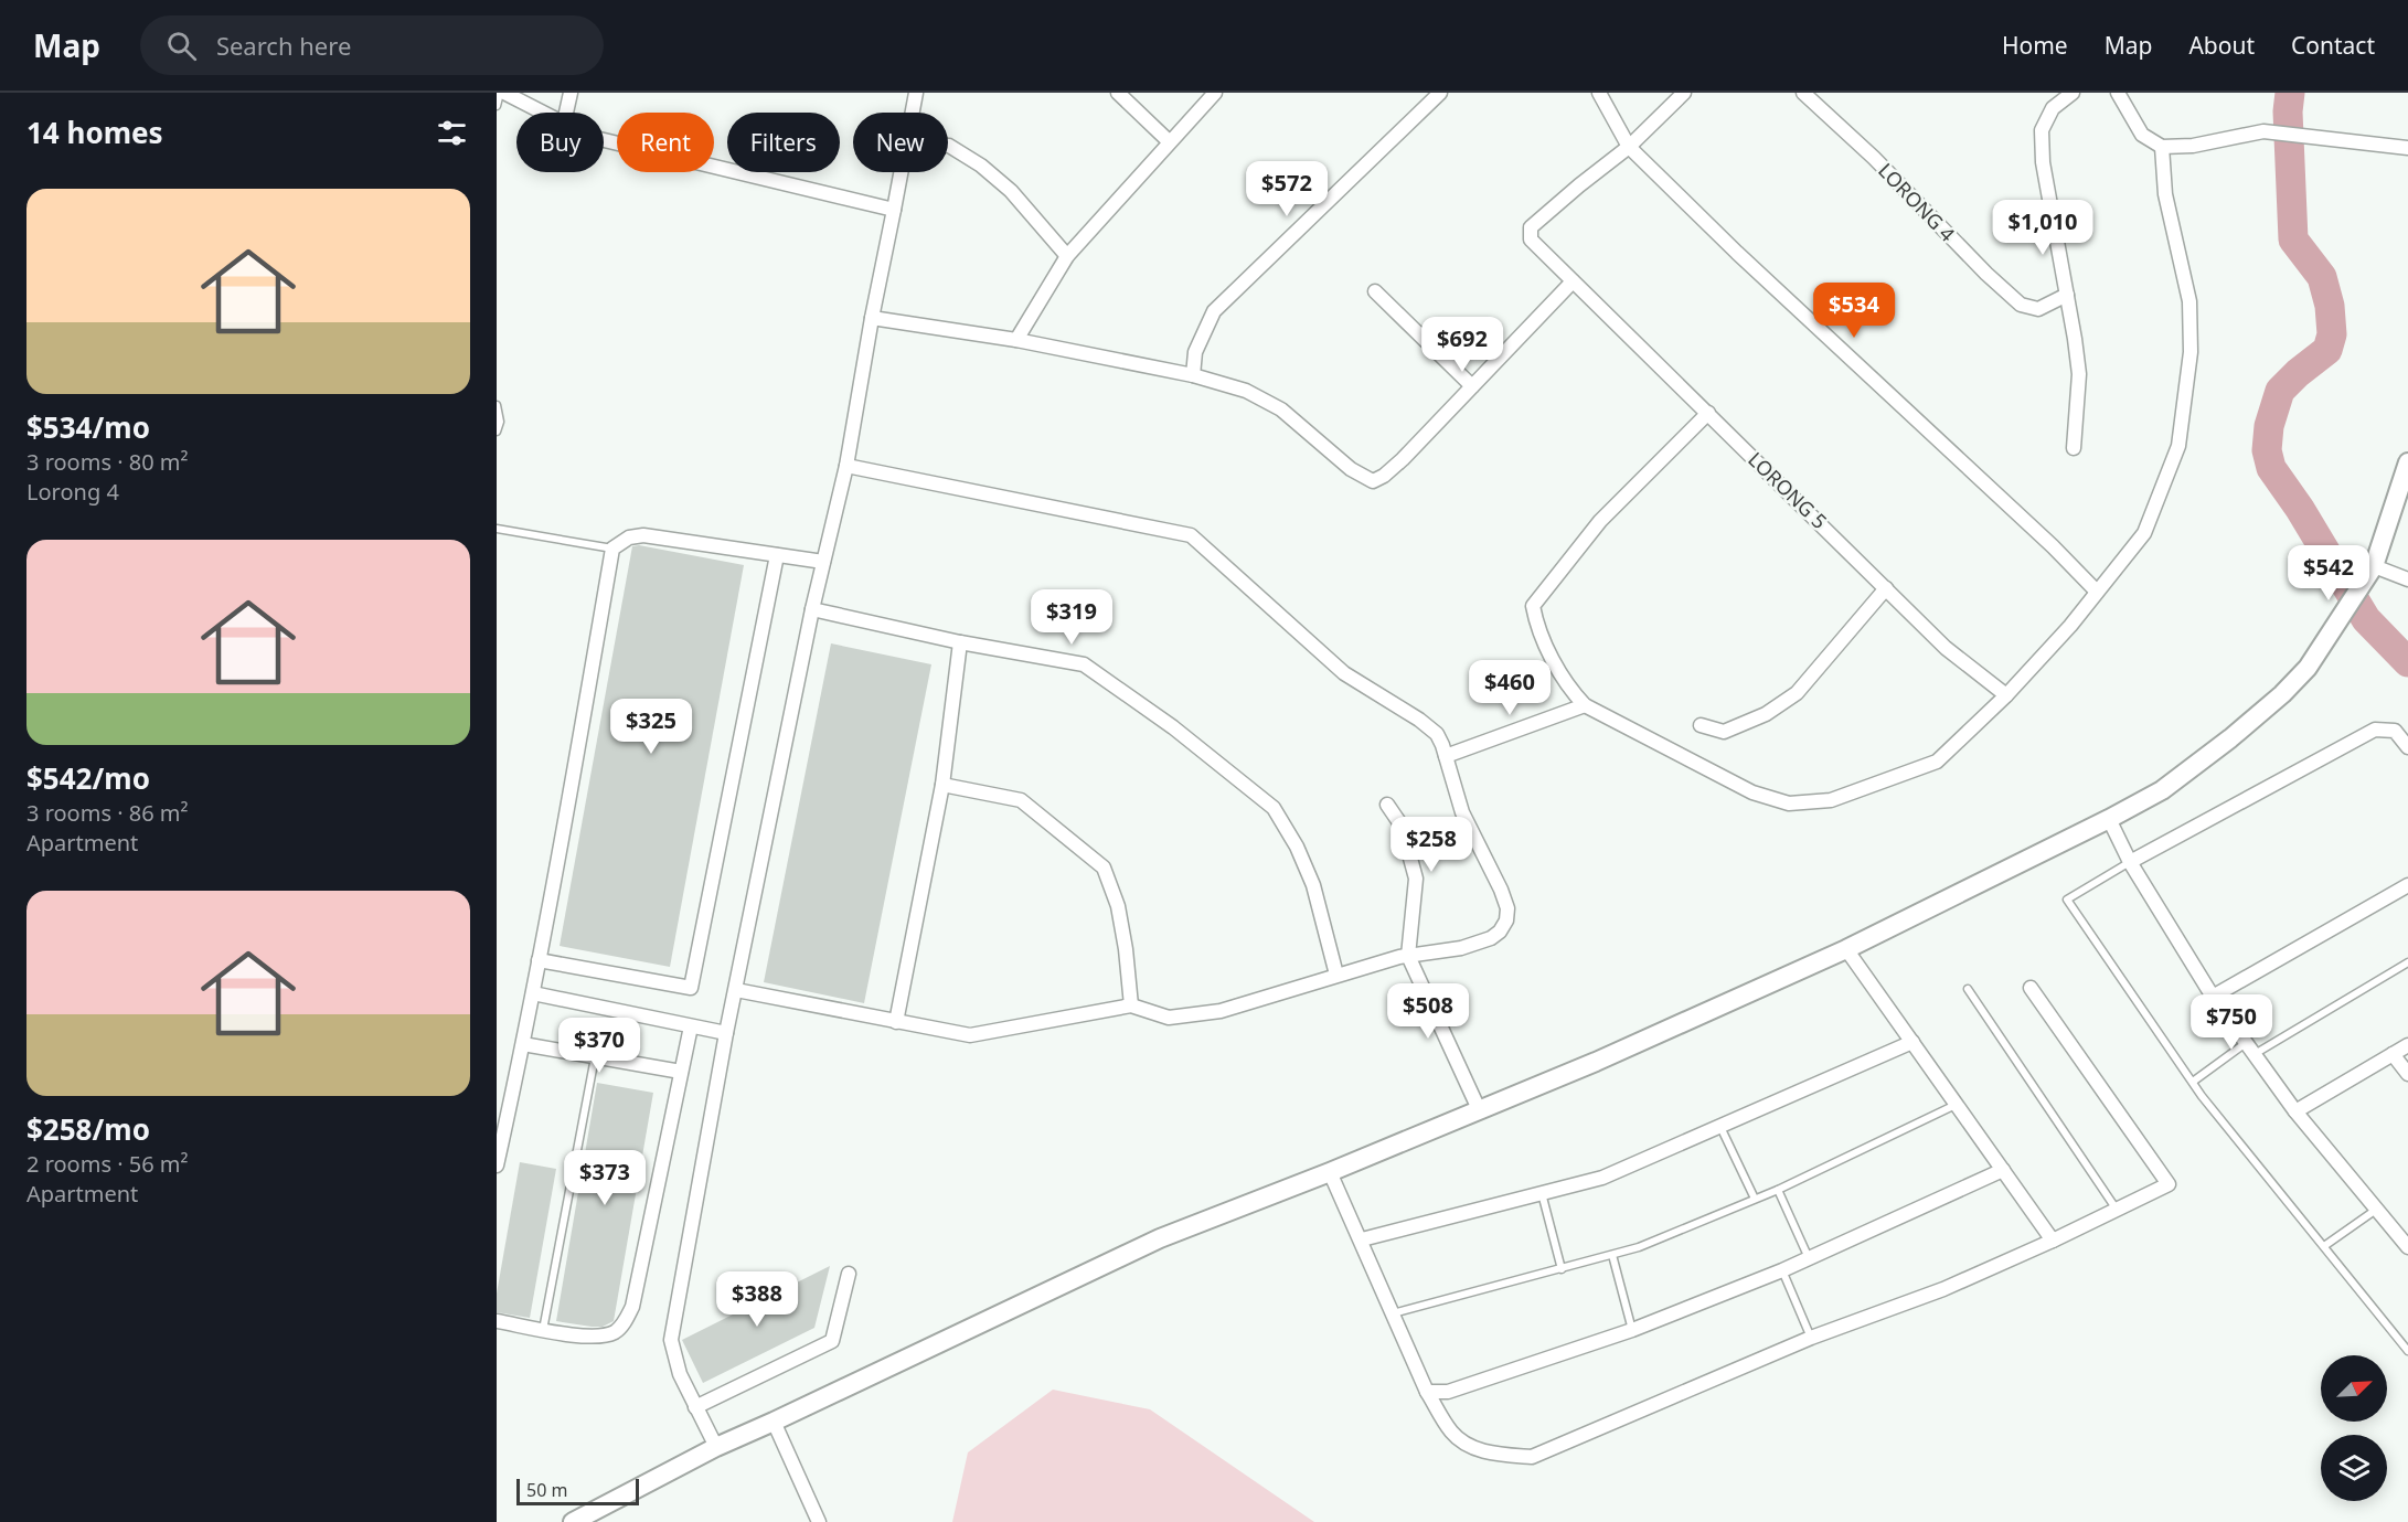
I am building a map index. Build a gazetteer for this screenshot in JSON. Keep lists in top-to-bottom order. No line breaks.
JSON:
{"streets":{"street":["LORONG 4","LORONG 5"]},"scale_bar":"50 m","north":"top right","page":{"header":"Map","search":"Search here","nav":["Home","Map","About","Contact"],"heading":"14 homes","chip":["Buy","Rent","Filters","New"],"price":["$572","$1,010","$534","$692","$542","$319","$460","$325","$258","$508","$750","$370","$373","$388"],"list":[{"name":"$534/mo","note":"3 rooms · 80 m² · Lorong 4"},{"name":"$542/mo","note":"3 rooms · 86 m² · Apartment"},{"name":"$258/mo","note":"2 rooms · 56 m² · Apartment"}],"scale":"50 m"}}
